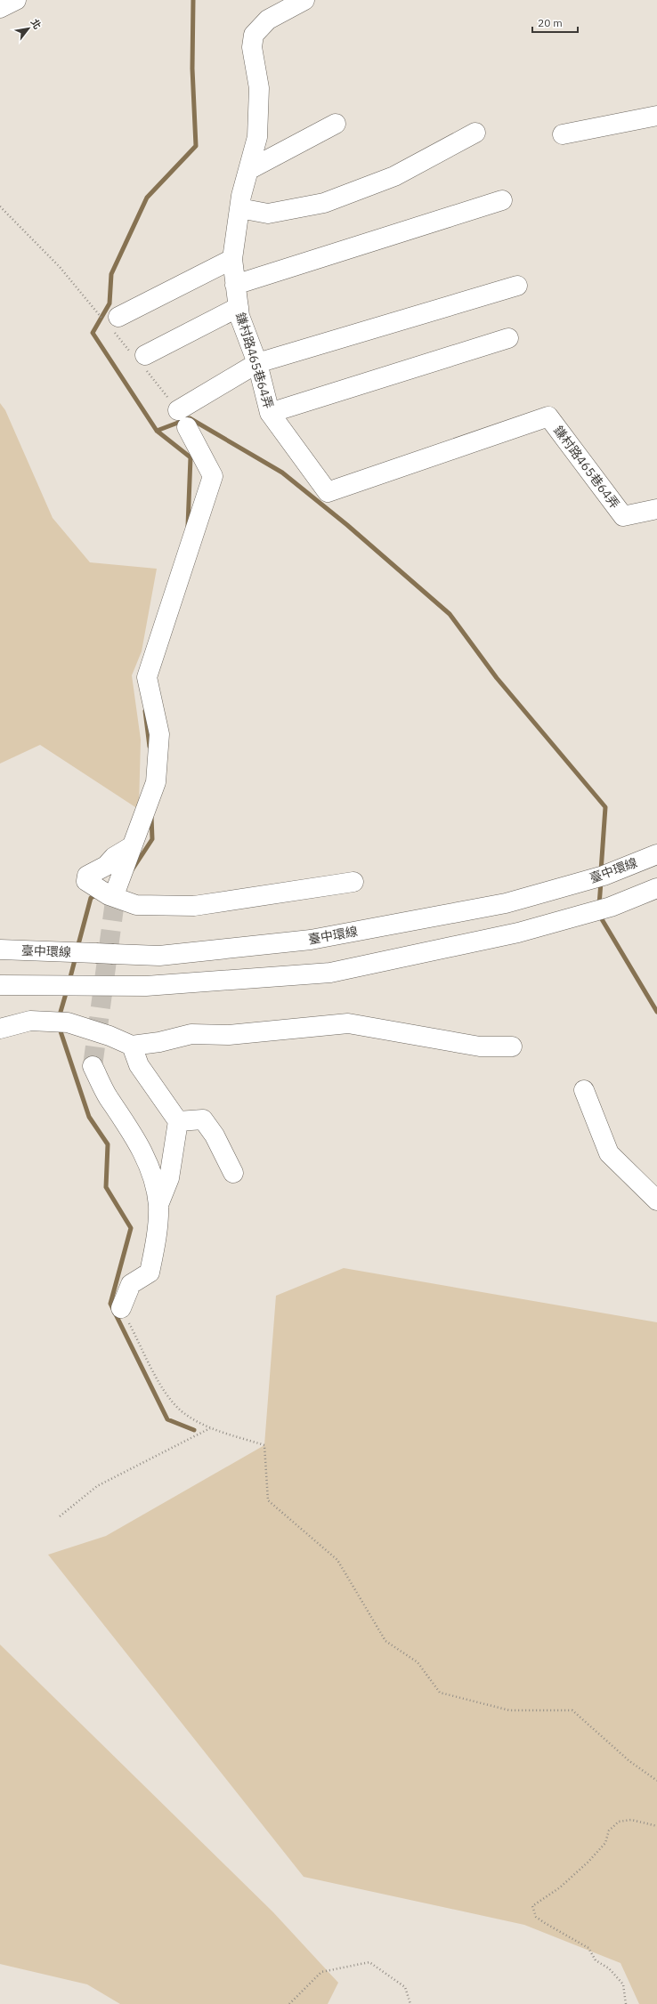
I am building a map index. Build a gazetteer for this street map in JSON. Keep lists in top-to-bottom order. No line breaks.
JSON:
{"streets":{"main road":["鎌村路465巷64弄","臺中環線"]},"scale_bar":"20 m","north":"top right"}
